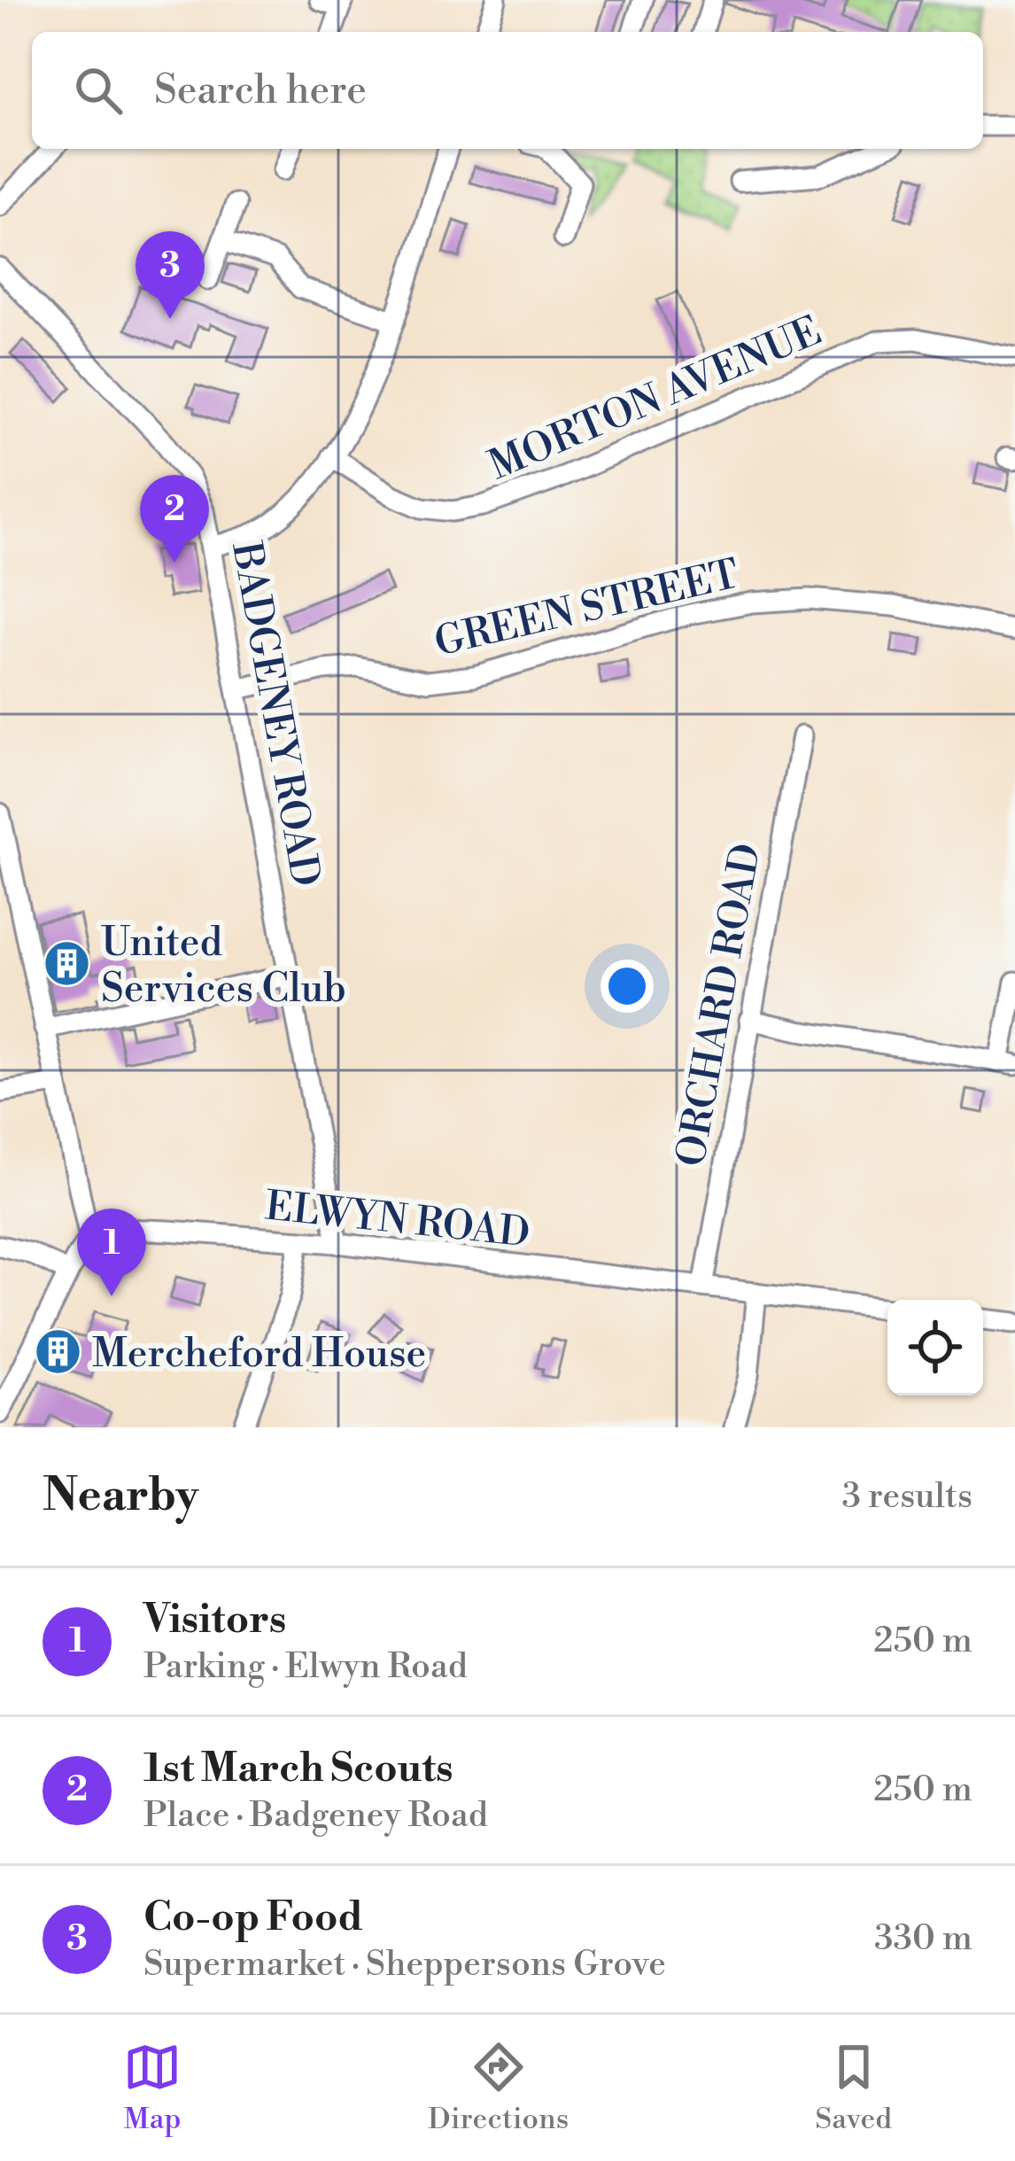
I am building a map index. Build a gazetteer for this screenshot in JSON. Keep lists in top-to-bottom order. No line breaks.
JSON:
{"streets":{"street":["MORTON AVENUE","GREEN STREET","BADGENEY ROAD","ORCHARD ROAD","ELWYN ROAD"]},"crossings":[["GREEN STREET","BADGENEY ROAD"],["BADGENEY ROAD","ELWYN ROAD"],["ORCHARD ROAD","ELWYN ROAD"]],"places":{"building":["United Services Club","Mercheford House"]},"page":{"search":"Search here","pins":["3","2","1"],"heading":["Nearby","3 results"],"list":[{"mark":"1","name":"Visitors","note":"Parking · Elwyn Road","value":"250 m"},{"mark":"2","name":"1st March Scouts","note":"Place · Badgeney Road","value":"250 m"},{"mark":"3","name":"Co-op Food","note":"Supermarket · Sheppersons Grove","value":"330 m"}],"nav":["Map","Directions","Saved"]}}
